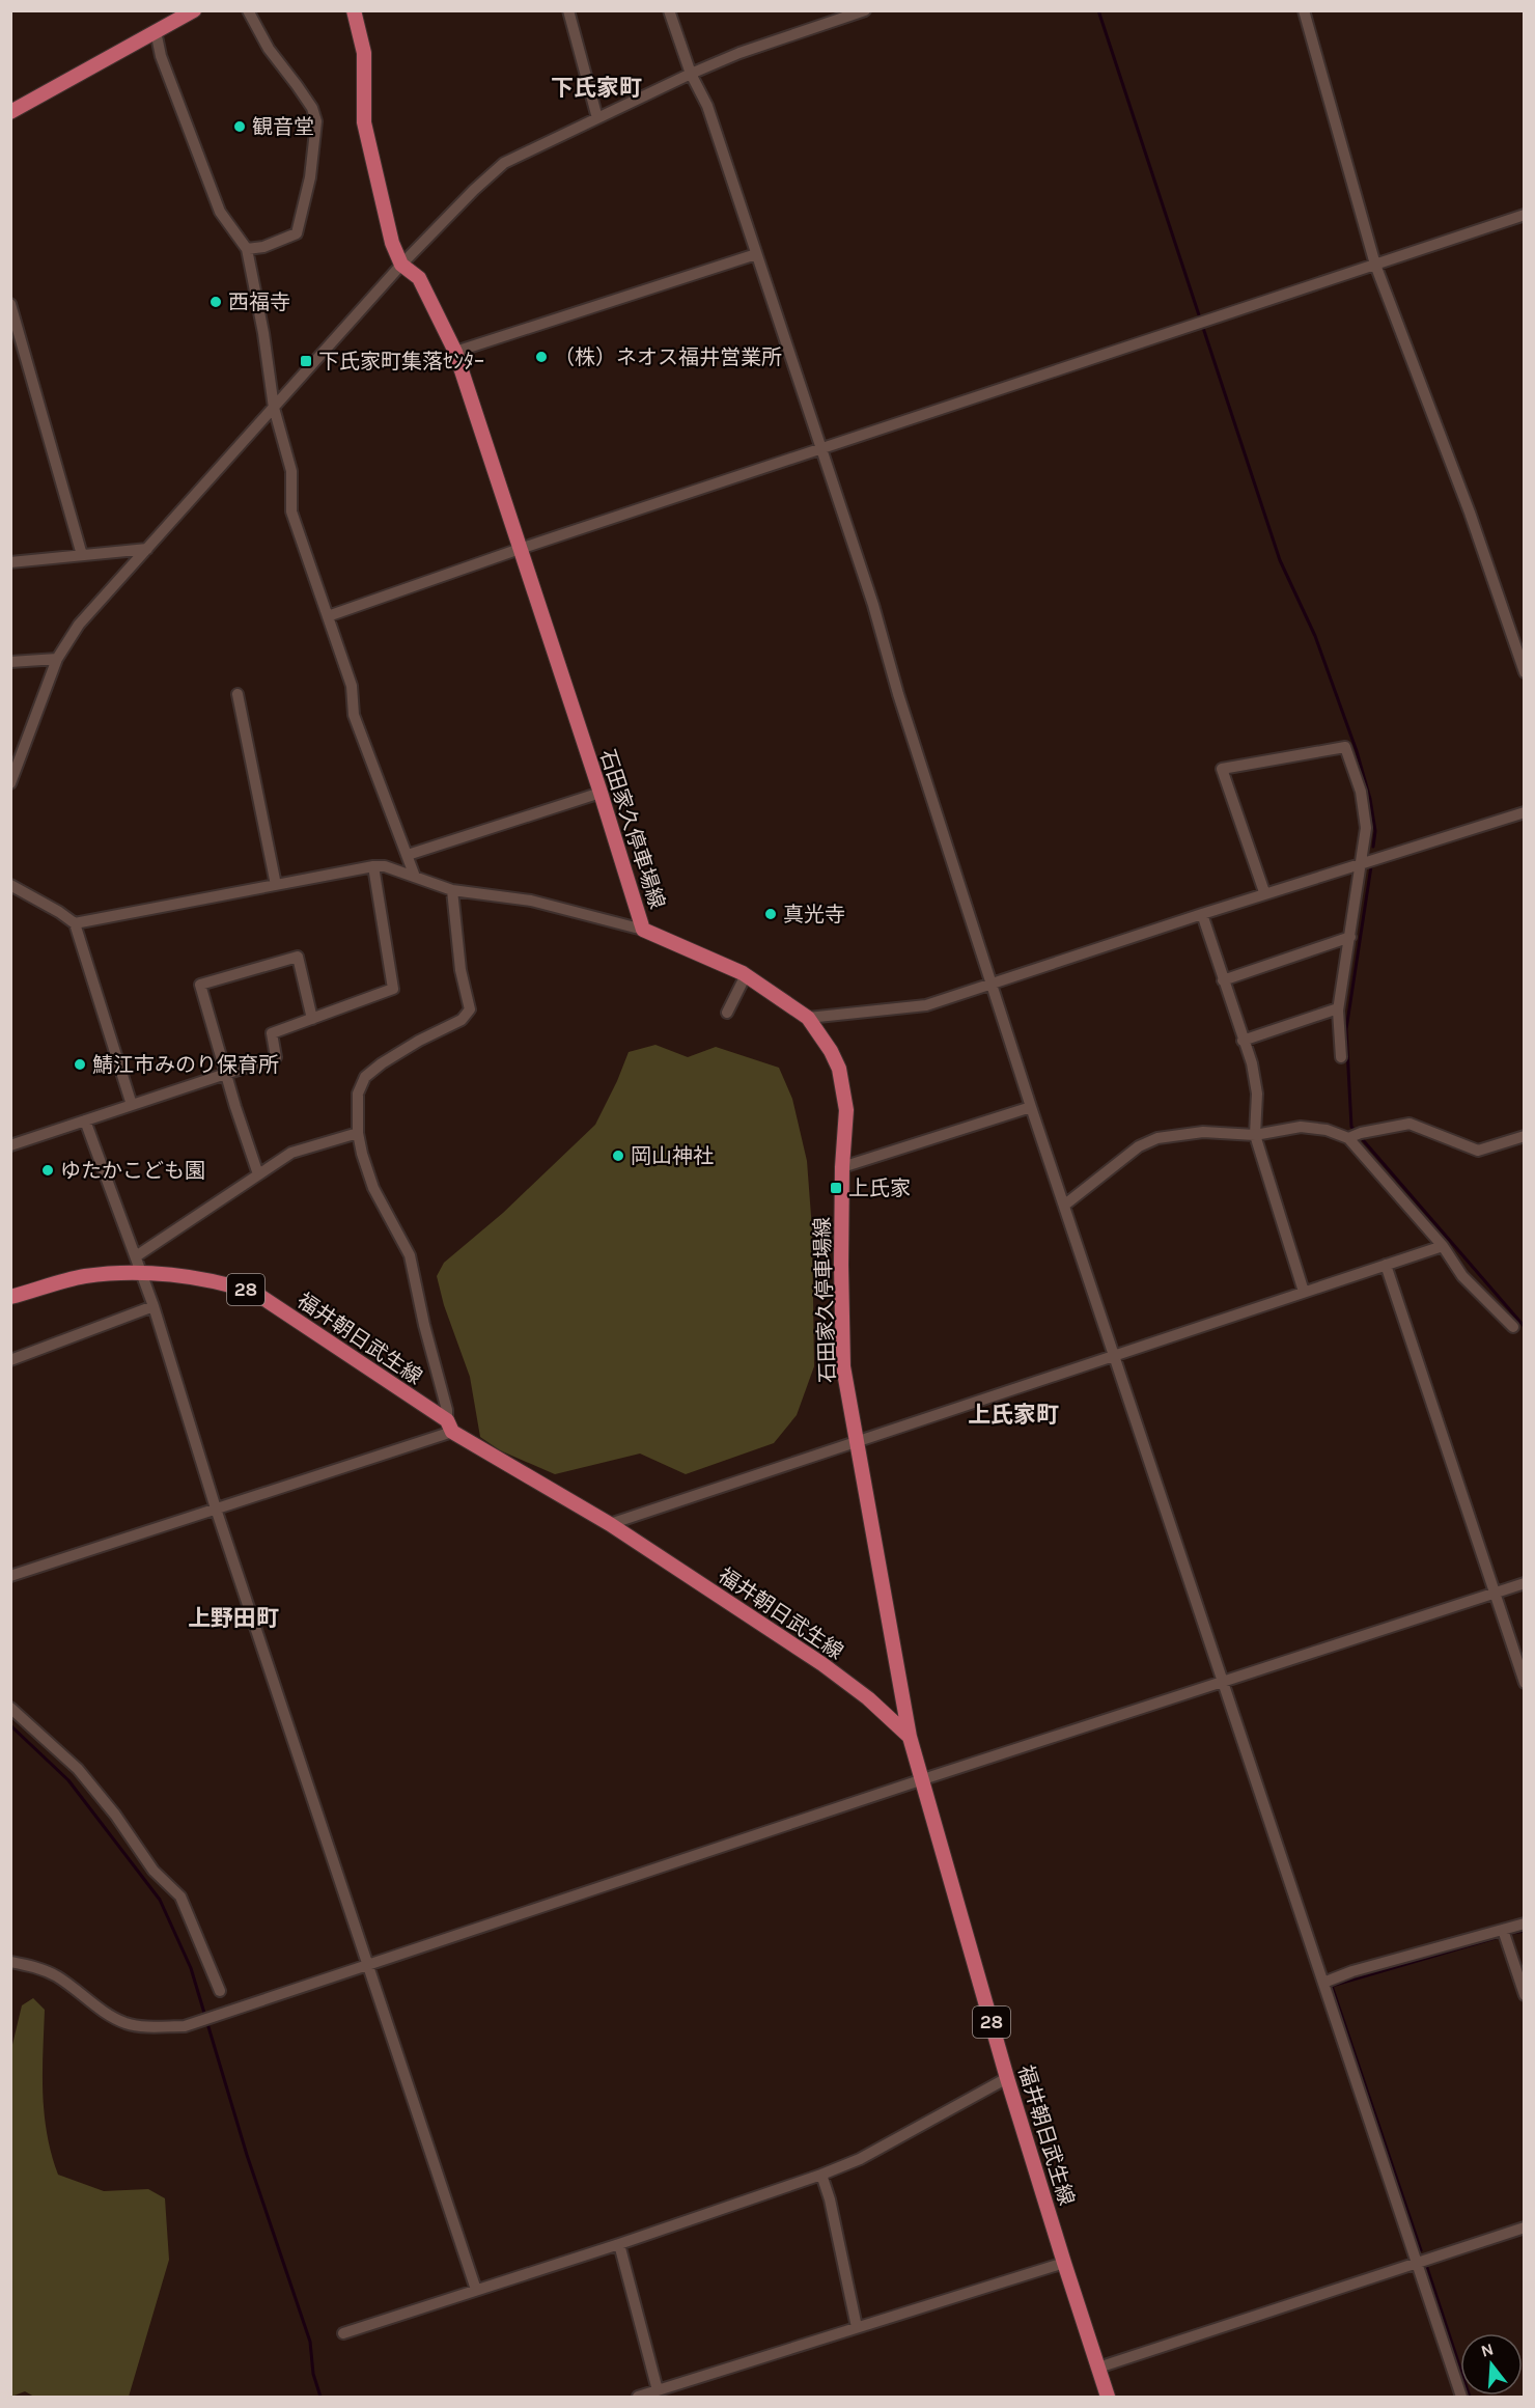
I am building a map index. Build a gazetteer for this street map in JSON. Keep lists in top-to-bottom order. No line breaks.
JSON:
{"streets":{"main road":["石田家久停車場線","28","福井朝日武生線"]},"crossings":[["石田家久停車場線","福井朝日武生線"]],"districts":["下氏家町","上氏家町","上野田町"],"places":{"other":["観音堂","西福寺","（株）ネオス福井営業所","真光寺","鯖江市みのり保育所","岡山神社","ゆたかこども園"],"transit":["下氏家町集落ｾﾝﾀｰ","上氏家"]},"north":"top"}
